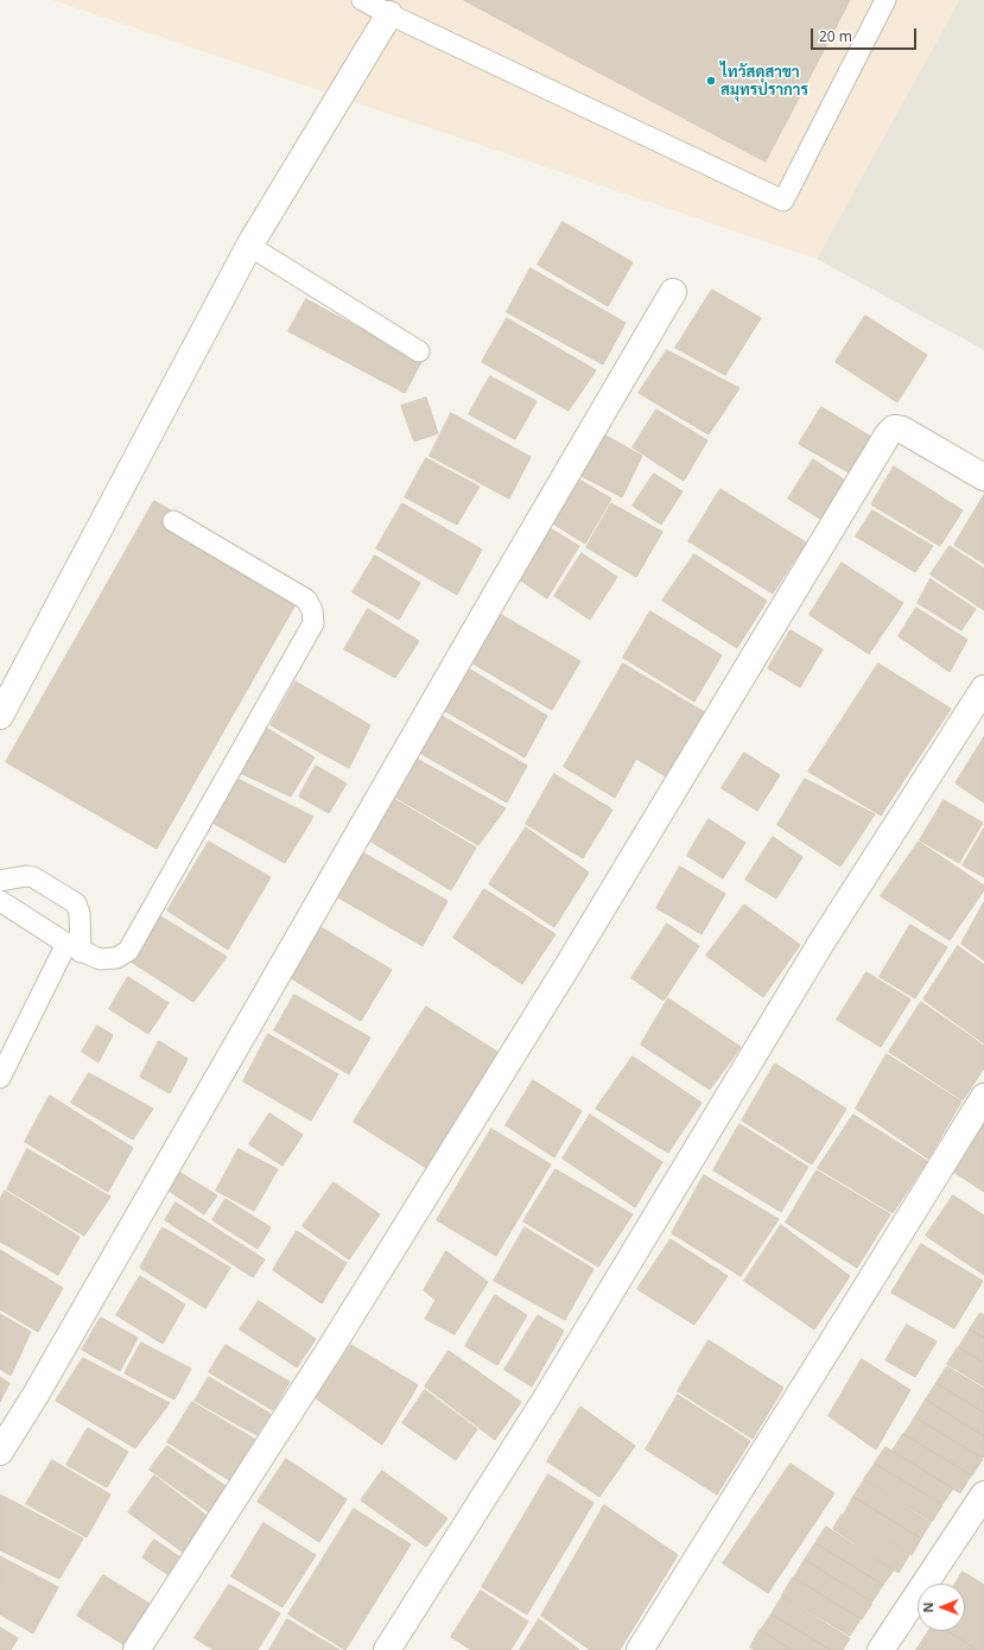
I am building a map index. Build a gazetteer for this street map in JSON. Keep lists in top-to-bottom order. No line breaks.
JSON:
{"places":["ไทวัสดุสาขา สมุทรปราการ"],"scale_bar":"20 m","north":"left"}
